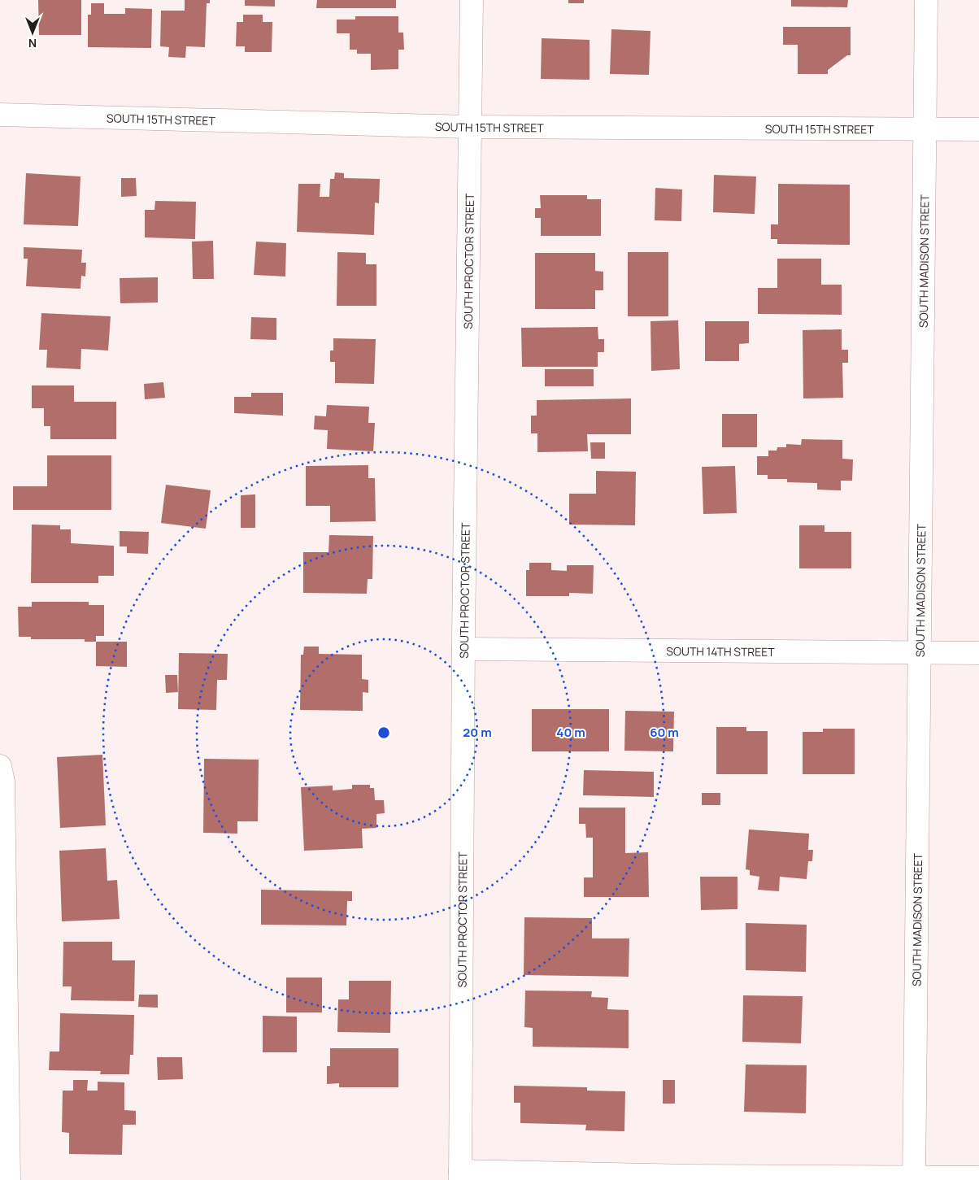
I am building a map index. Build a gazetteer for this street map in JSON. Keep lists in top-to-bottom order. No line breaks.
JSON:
{"streets":{"street":["SOUTH 15TH STREET","SOUTH PROCTOR STREET","SOUTH MADISON STREET","SOUTH 14TH STREET"]},"crossings":[["SOUTH 15TH STREET","SOUTH PROCTOR STREET"],["SOUTH 15TH STREET","SOUTH MADISON STREET"],["SOUTH PROCTOR STREET","SOUTH 14TH STREET"],["SOUTH MADISON STREET","SOUTH 14TH STREET"]],"north":"bottom","rings":["20 m","40 m","60 m"]}
